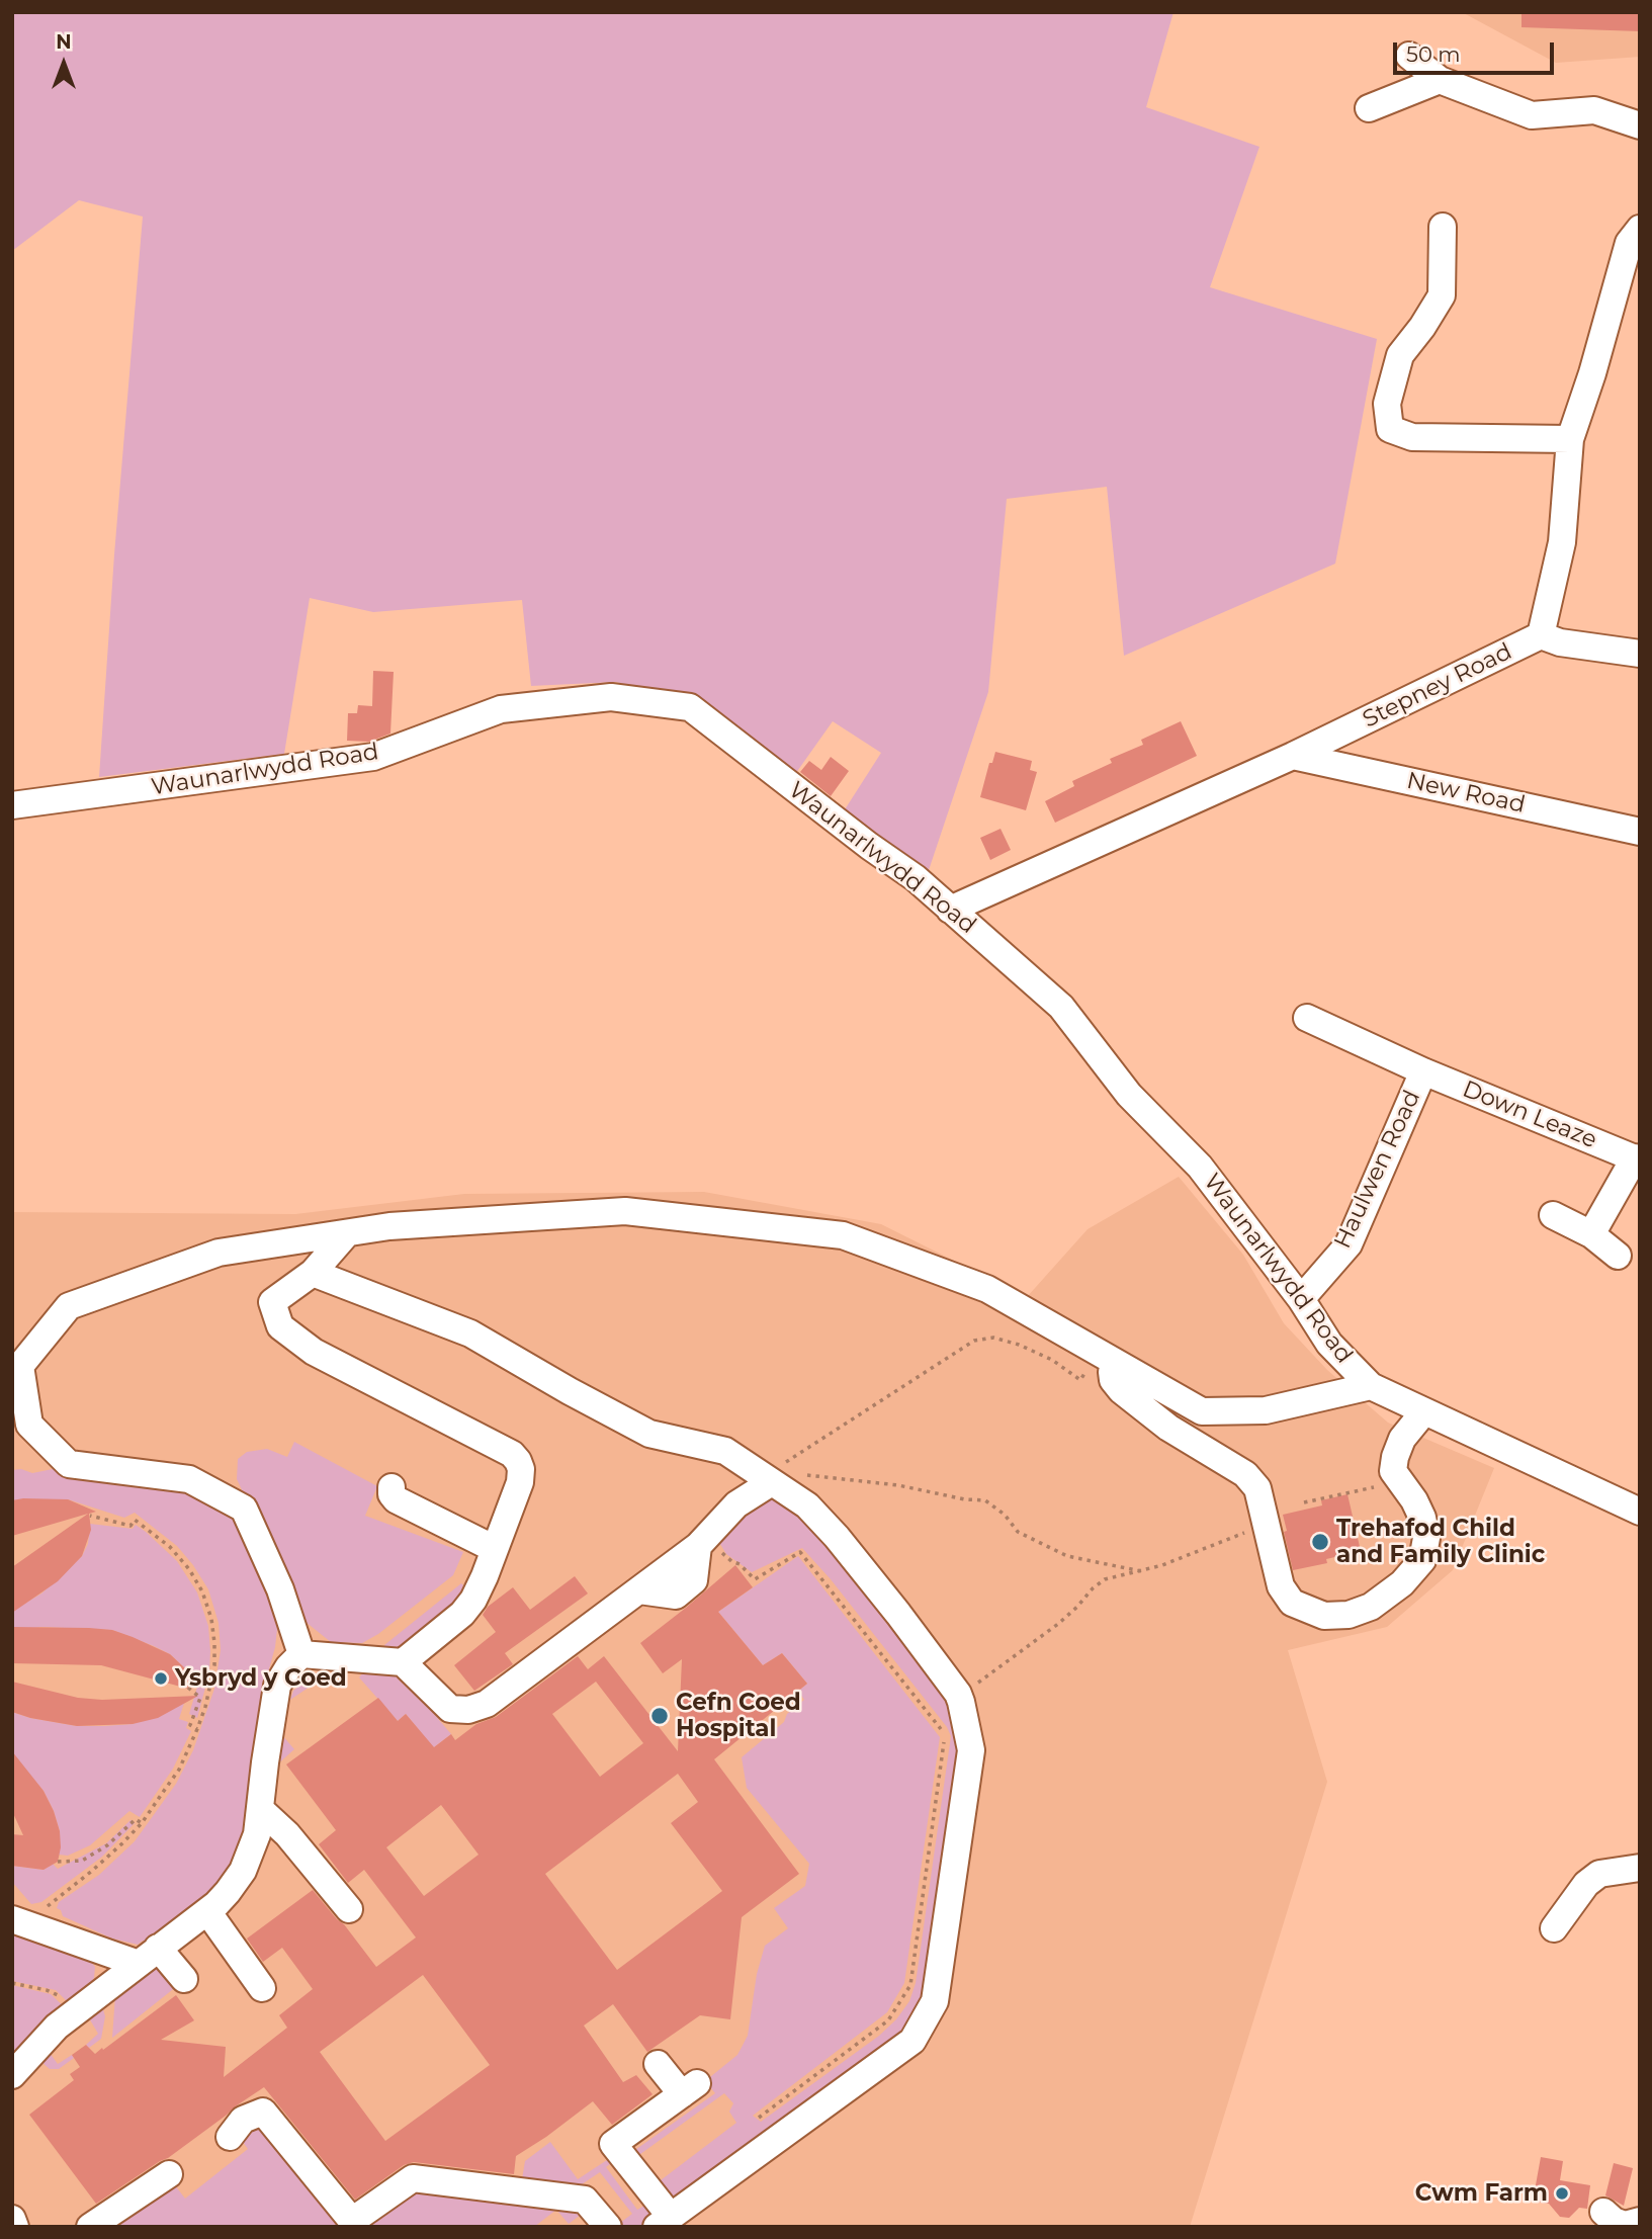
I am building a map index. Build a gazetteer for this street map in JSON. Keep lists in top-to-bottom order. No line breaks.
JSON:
{"streets":{"street":["Stepney Road","Waunarlwydd Road","New Road","Down Leaze","Haulwen Road"]},"crossings":[["Stepney Road","Waunarlwydd Road"],["Stepney Road","New Road"],["Waunarlwydd Road","Haulwen Road"],["Down Leaze","Haulwen Road"]],"places":["Trehafod Child and Family Clinic","Ysbryd y Coed","Cefn Coed Hospital","Cwm Farm"],"scale_bar":"50 m","north":"top"}
